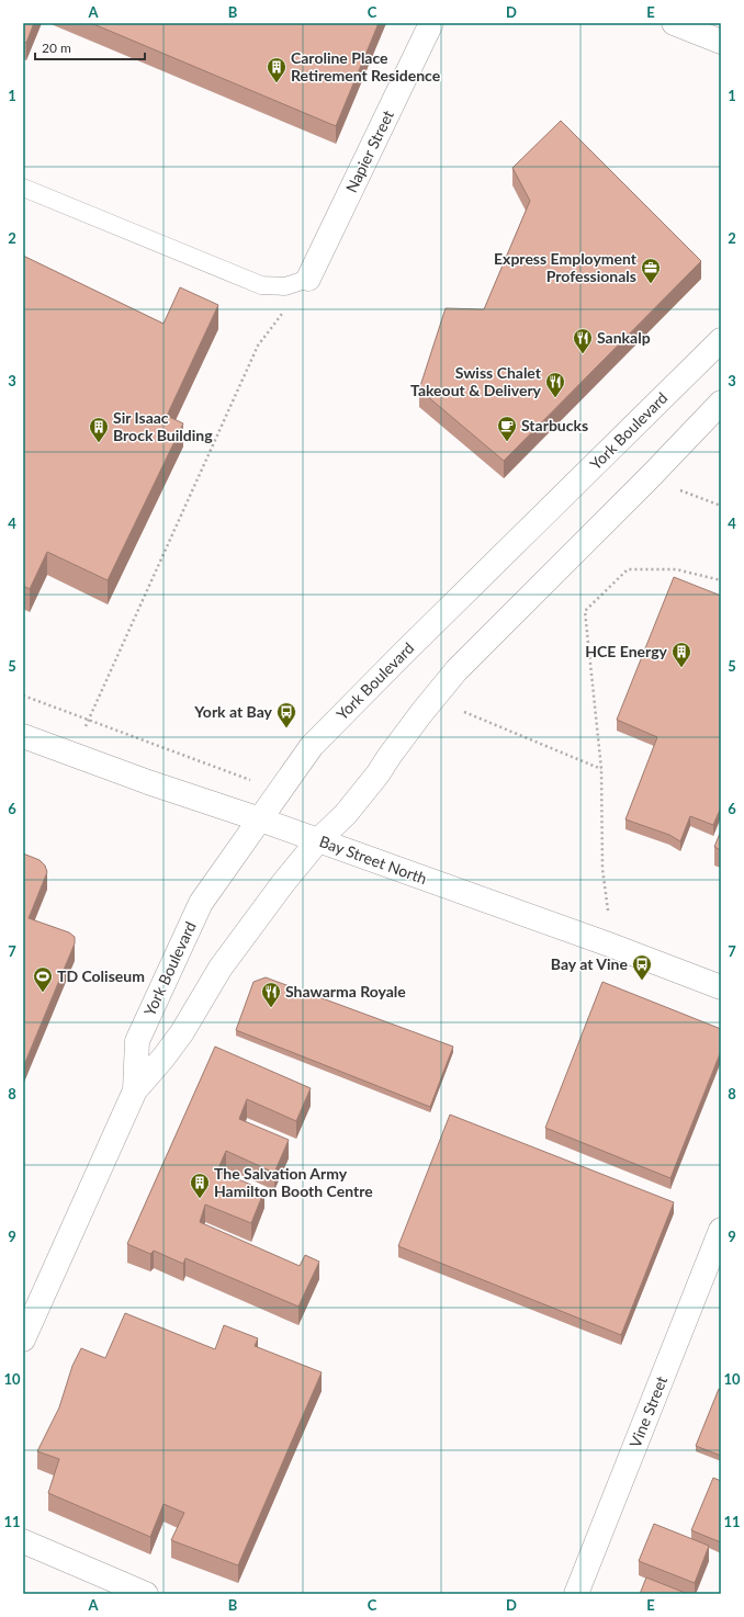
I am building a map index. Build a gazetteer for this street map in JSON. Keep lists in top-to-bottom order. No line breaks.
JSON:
{"streets":{"main road":["Napier Street","York Boulevard","Bay Street North","Vine Street"]},"crossings":[["York Boulevard","Bay Street North"]],"places":{"building":["Caroline Place Retirement Residence","Sir Isaac Brock Building","HCE Energy","The Salvation Army Hamilton Booth Centre"],"office":["Express Employment Professionals"],"restaurant":["Sankalp","Swiss Chalet Takeout & Delivery","Shawarma Royale"],"cafe":["Starbucks"],"bus stop":["York at Bay","Bay at Vine"],"sports":["TD Coliseum"]},"scale_bar":"20 m","grid":{"columns":["A","B","C","D","E"],"rows":["1","2","3","4","5","6","7","8","9","10","11"]}}
